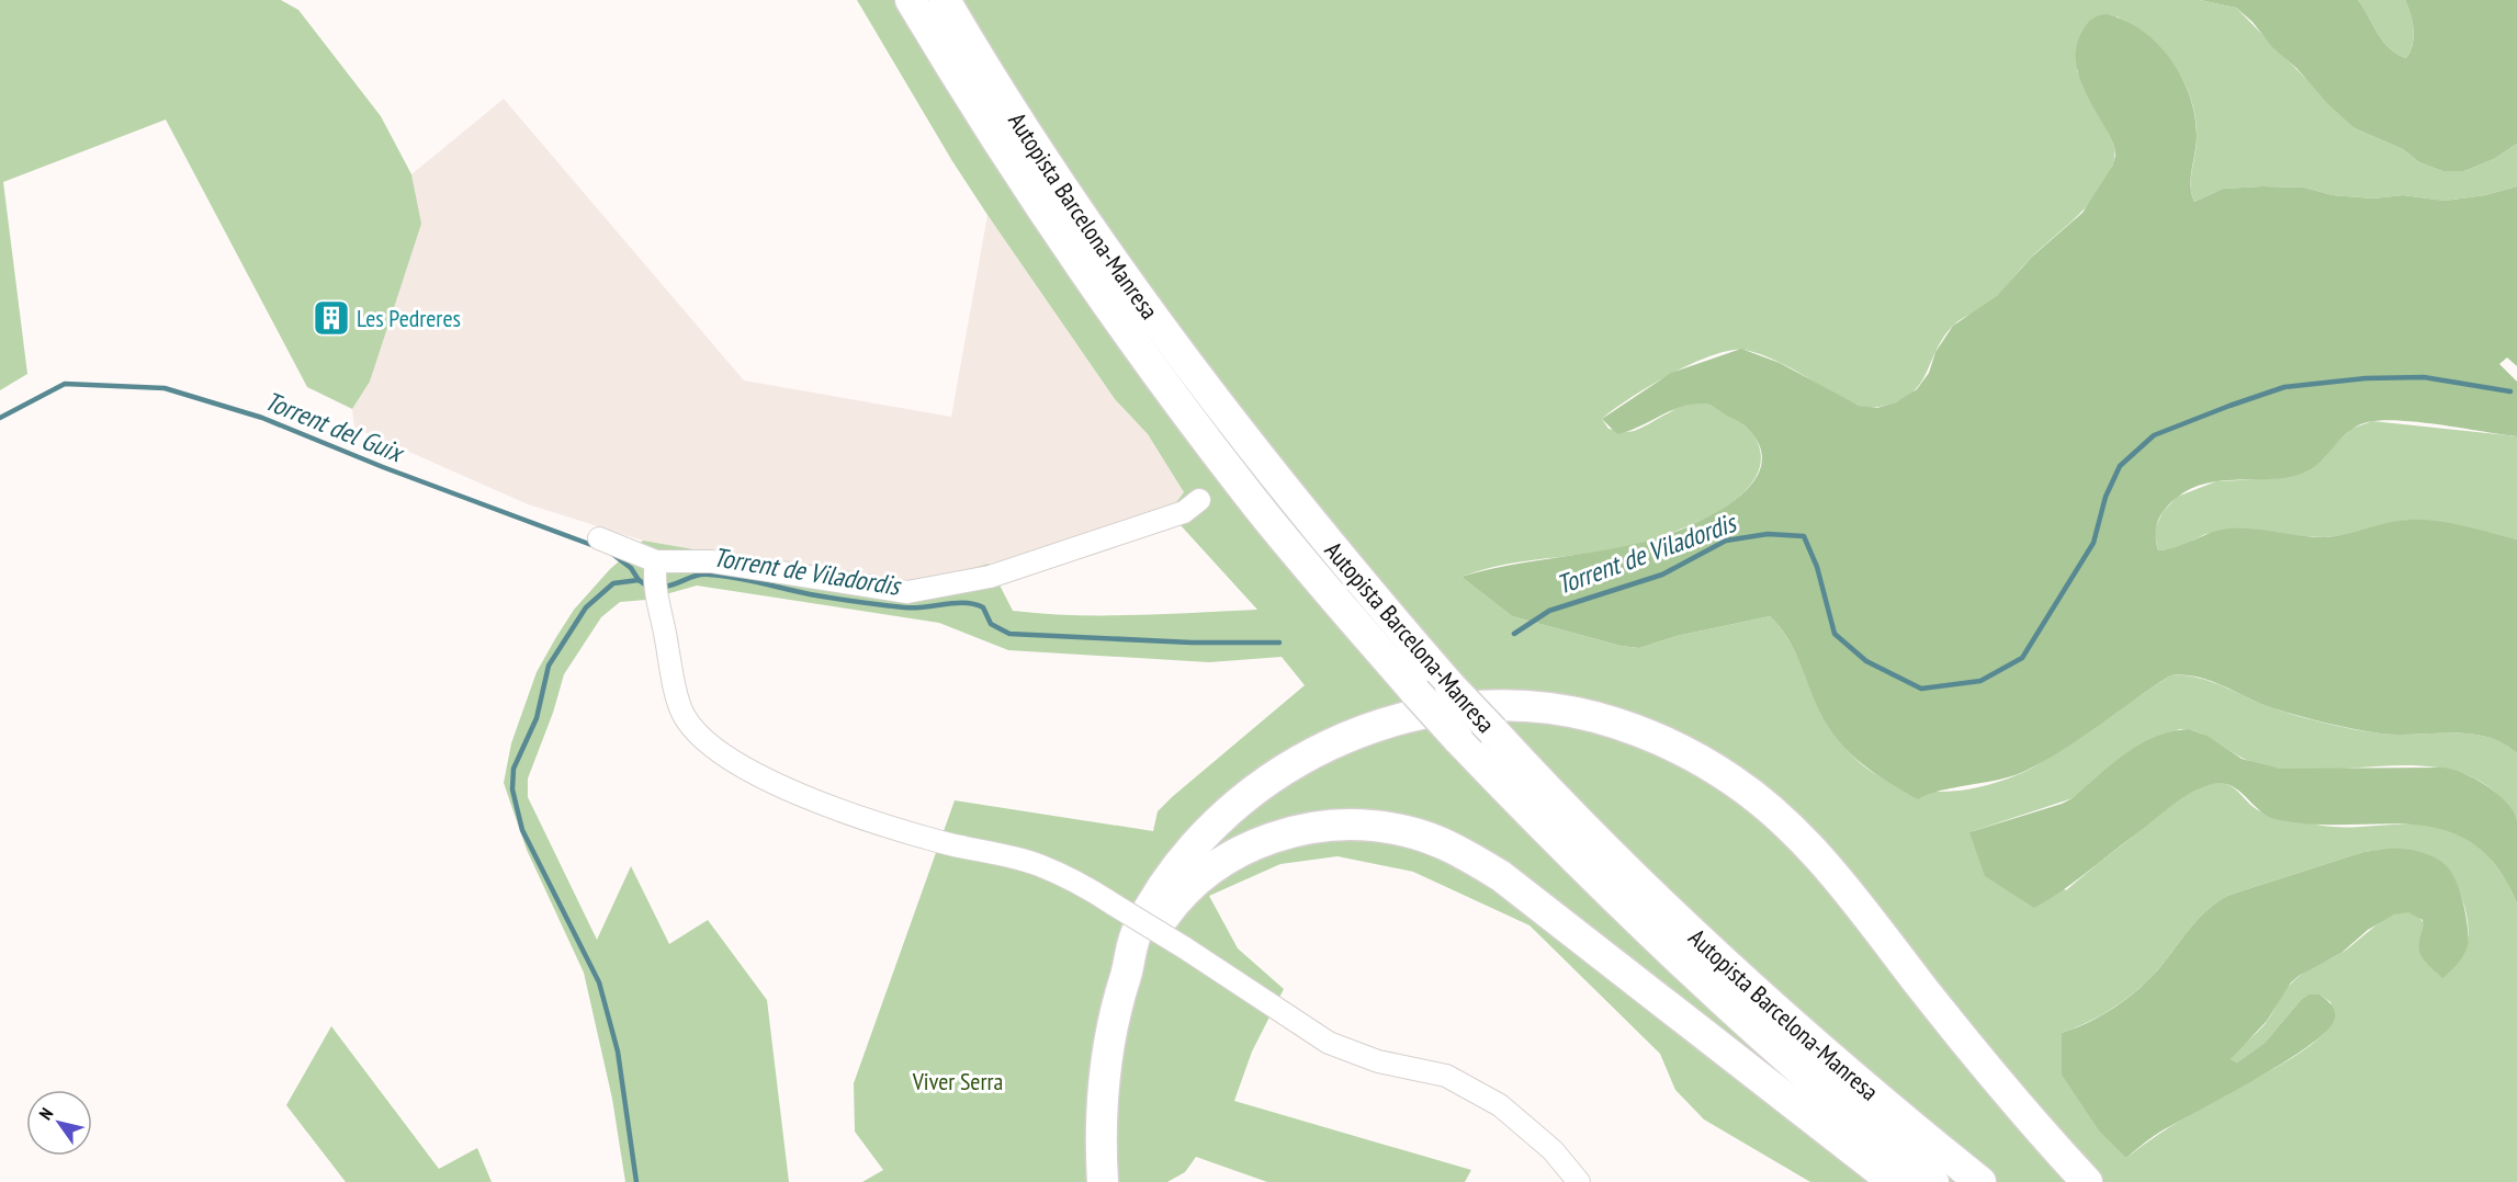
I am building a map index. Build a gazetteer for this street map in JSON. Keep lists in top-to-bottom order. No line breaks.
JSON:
{"streets":{"highway":["Autopista Barcelona-Manresa"]},"water":["Torrent del Guix","Torrent de Viladordis"],"parks":["Viver Serra"],"places":{"building":["Les Pedreres"]},"north":"top left"}
